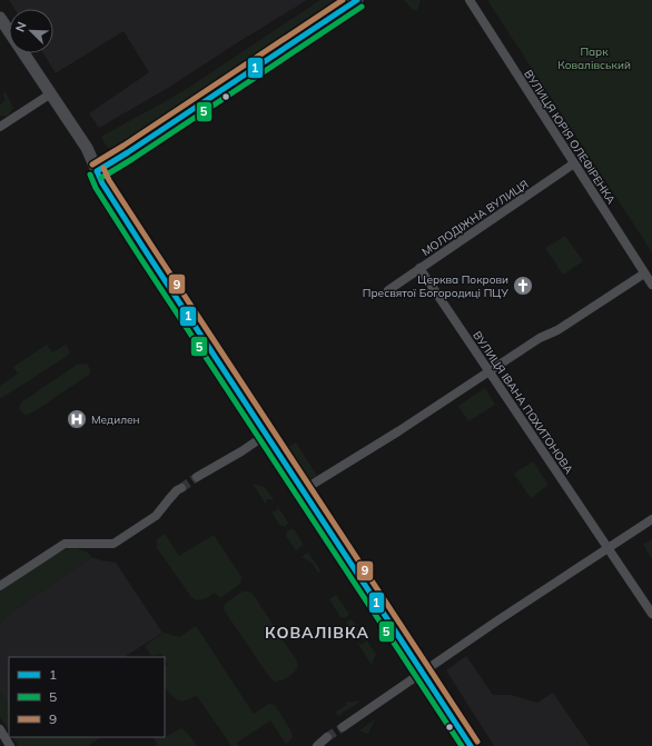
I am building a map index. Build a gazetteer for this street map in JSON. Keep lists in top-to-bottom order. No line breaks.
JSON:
{"streets":{"street":["ВУЛИЦЯ ЮРІЯ ОЛЕФІРЕНКА","МОЛОДІЖНА ВУЛИЦЯ","ВУЛИЦЯ ІВАНА ПОХИТОНОВА"]},"crossings":[["ВУЛИЦЯ ЮРІЯ ОЛЕФІРЕНКА","МОЛОДІЖНА ВУЛИЦЯ"],["МОЛОДІЖНА ВУЛИЦЯ","ВУЛИЦЯ ІВАНА ПОХИТОНОВА"]],"districts":["КОВАЛІВКА"],"parks":["Парк Ковалівський"],"places":{"church":["Церква Покрови Пресвятої Богородиці ПЦУ"],"hospital":["Медилен"]},"lines":["transit line 1","transit line 9","transit line 5"],"legend":["1","5","9"],"north":"top left"}
